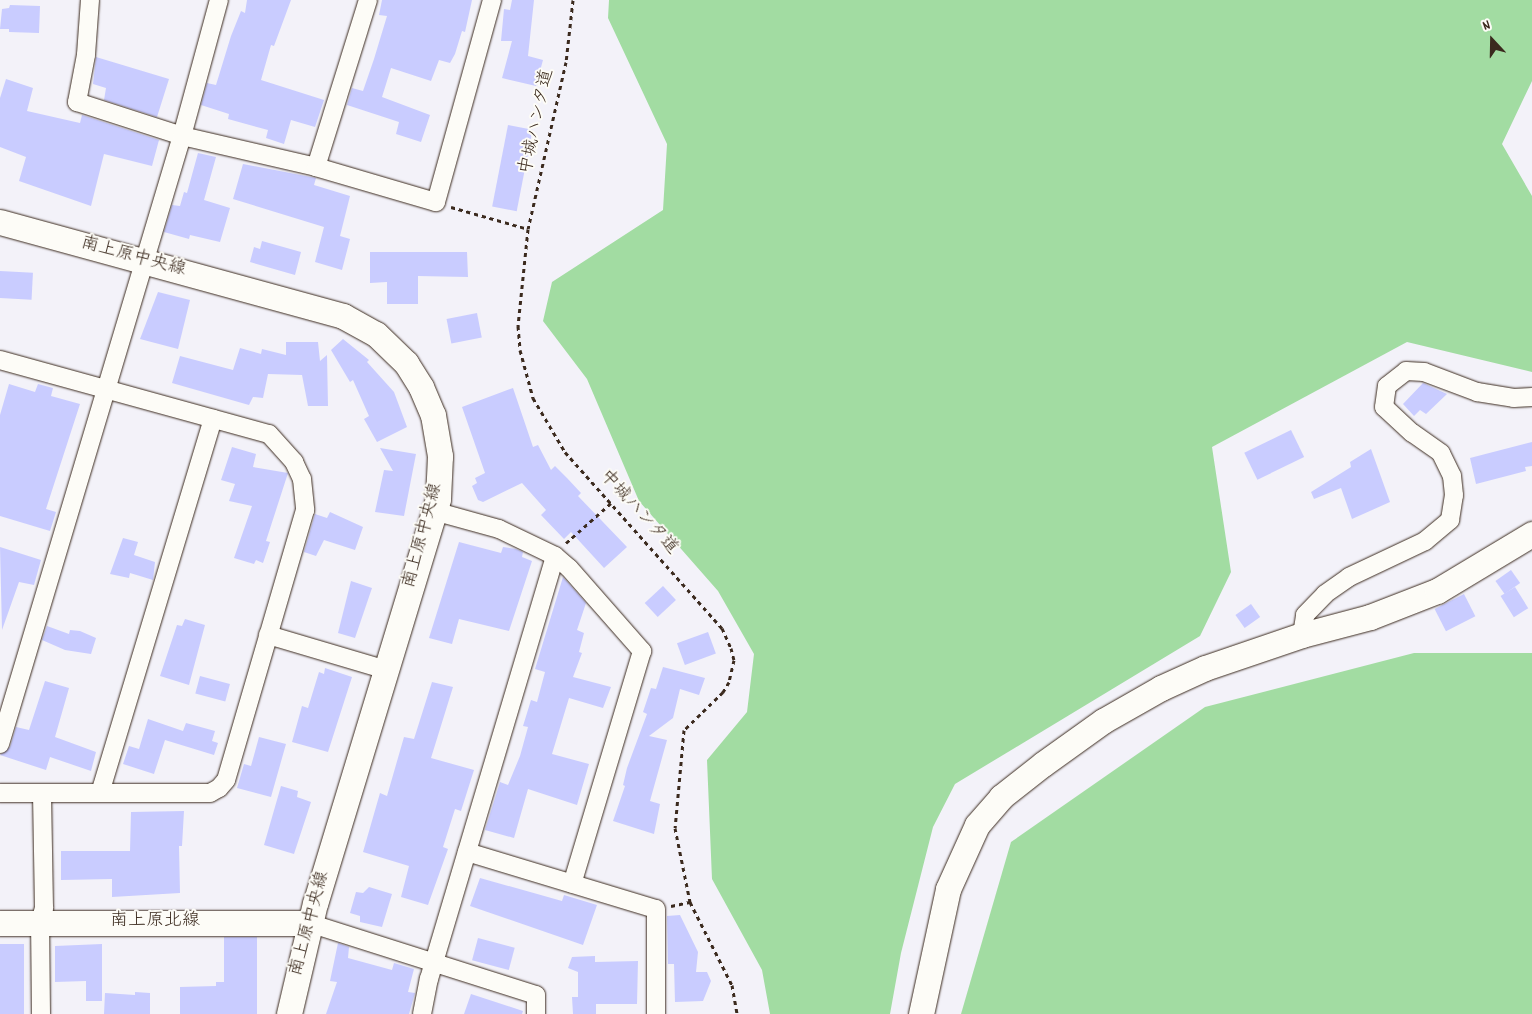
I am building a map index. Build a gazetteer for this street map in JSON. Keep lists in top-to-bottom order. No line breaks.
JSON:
{"streets":{"street":["南上原中央線","南上原北線"],"path":["中城ハンタ道"]},"crossings":[["南上原中央線","南上原北線"]],"north":"top"}
